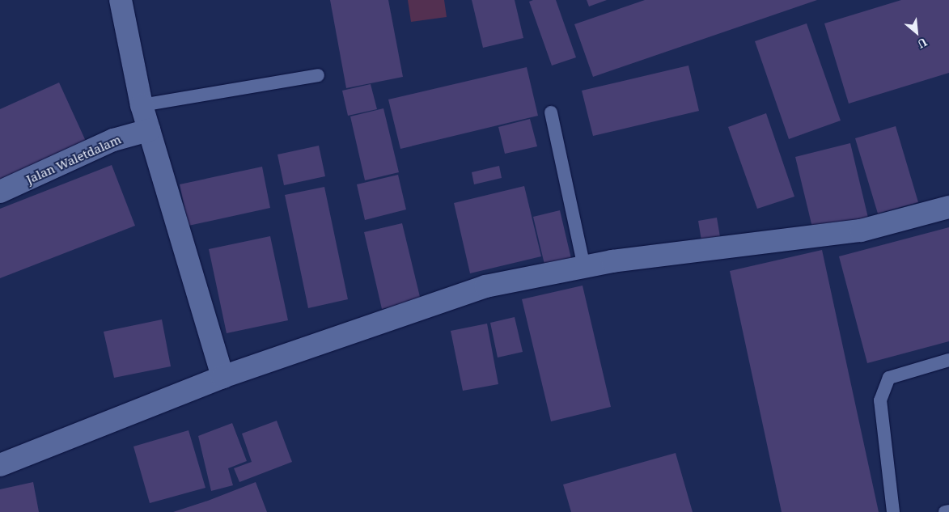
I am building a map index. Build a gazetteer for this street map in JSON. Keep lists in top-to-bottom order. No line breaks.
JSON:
{"streets":{"street":["Jalan Waletdalam"]},"north":"bottom right"}
